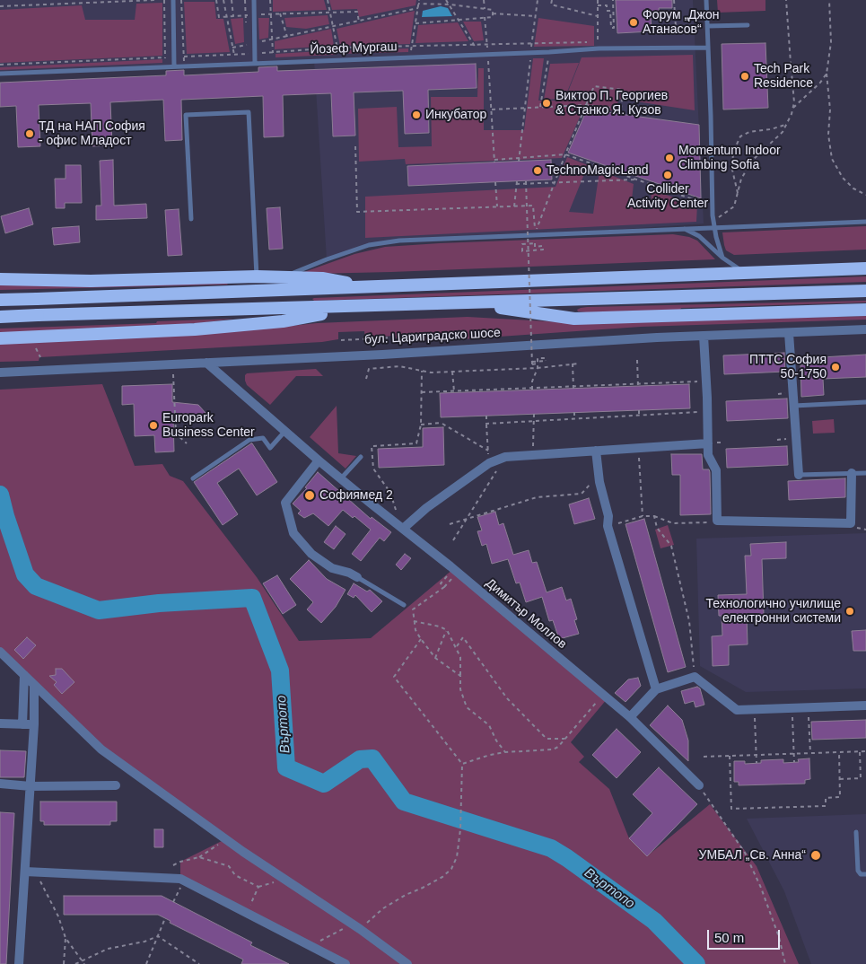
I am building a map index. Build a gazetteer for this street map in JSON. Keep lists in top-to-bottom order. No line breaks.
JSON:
{"streets":{"street":["бул. Цариградско шосе","Димитър Моллов"],"lane":["Йозеф Мургаш"]},"crossings":[["бул. Цариградско шосе","Димитър Моллов"]],"water":["Въртопо"],"places":["Форум „Джон Атанасов“","Tech Park Residence","Виктор П. Георгиев & Станко Я. Кузов","Инкубатор","ТД на НАП София - офис Младост","Momentum Indoor Climbing Sofia","TechnoMagicLand","Collider Activity Center","ПТТС София 50-1750","Europark Business Center","Софиямед 2","Технологично училище електронни системи","УМБАЛ „Св. Анна“"],"scale_bar":"50 m"}
